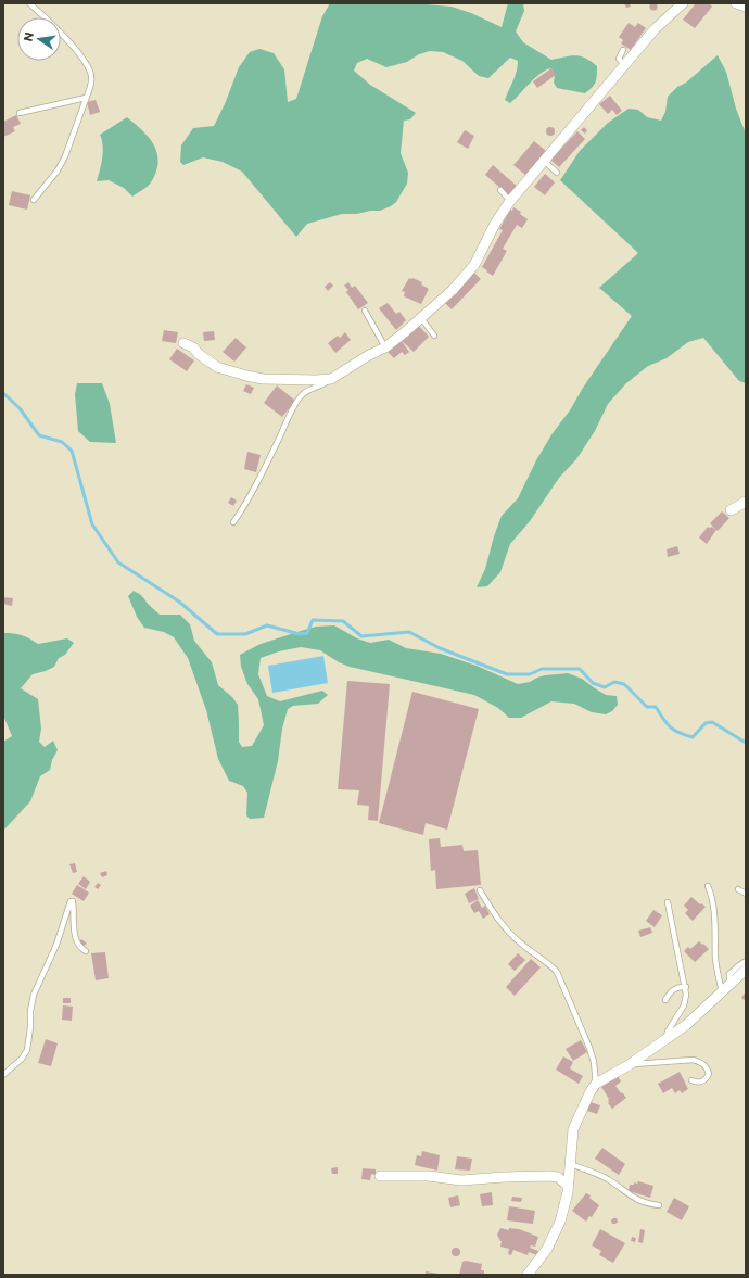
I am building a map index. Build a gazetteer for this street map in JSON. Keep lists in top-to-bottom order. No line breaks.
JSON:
{"north":"left"}
